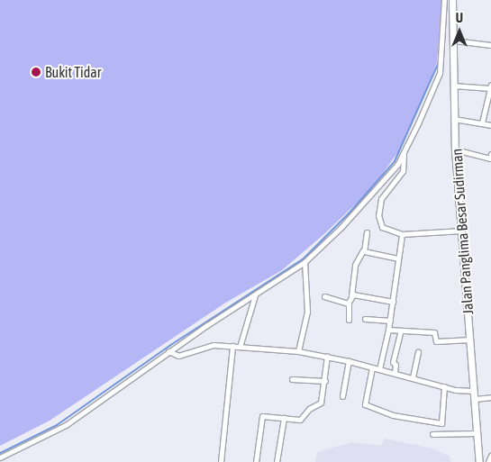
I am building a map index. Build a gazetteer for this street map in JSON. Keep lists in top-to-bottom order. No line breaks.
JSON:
{"streets":{"main road":["Jalan Panglima Besar Sudirman"]},"places":["Bukit Tidar"],"north":"top"}
